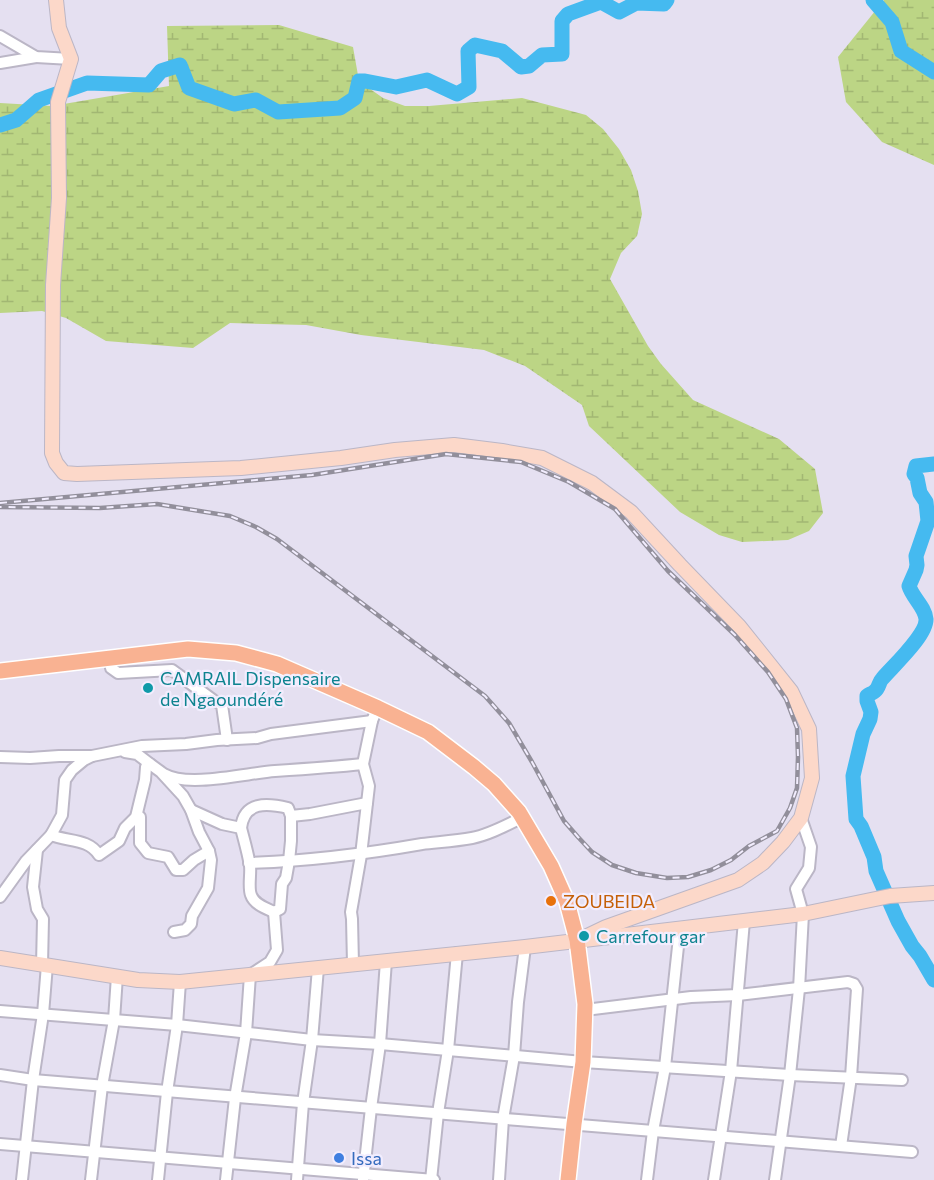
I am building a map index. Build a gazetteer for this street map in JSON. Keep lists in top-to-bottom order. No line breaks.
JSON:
{"places":["CAMRAIL Dispensaire de Ngaoundéré","ZOUBEIDA","Carrefour gar","Issa"]}
